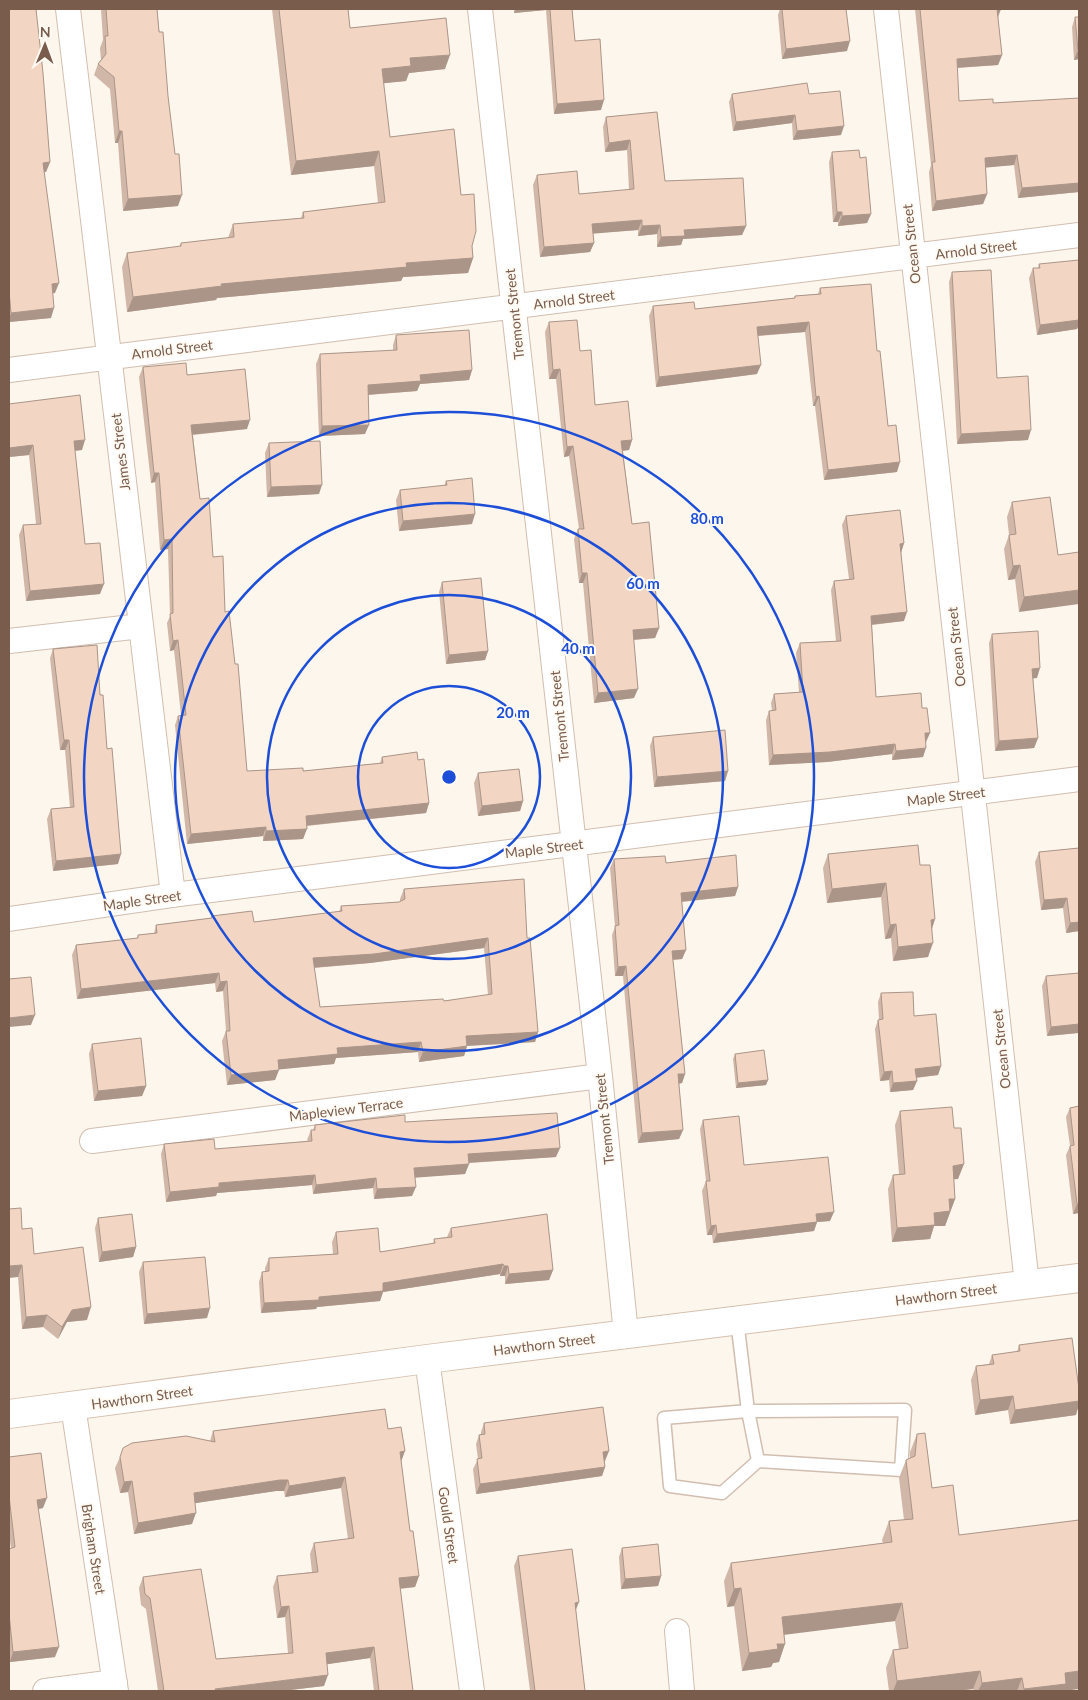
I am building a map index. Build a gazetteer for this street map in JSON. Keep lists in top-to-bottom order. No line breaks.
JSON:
{"streets":{"main road":["Hawthorn Street"],"street":["Ocean Street","Arnold Street","Tremont Street","James Street","Maple Street","Mapleview Terrace","Gould Street","Brigham Street"]},"crossings":[["Ocean Street","Arnold Street"],["Ocean Street","Maple Street"],["Ocean Street","Hawthorn Street"],["Arnold Street","Tremont Street"],["Arnold Street","James Street"],["Tremont Street","Maple Street"],["Tremont Street","Mapleview Terrace"],["Tremont Street","Hawthorn Street"],["James Street","Maple Street"],["Hawthorn Street","Gould Street"],["Hawthorn Street","Brigham Street"]],"north":"top","rings":["80 m","60 m","40 m","20 m"]}
